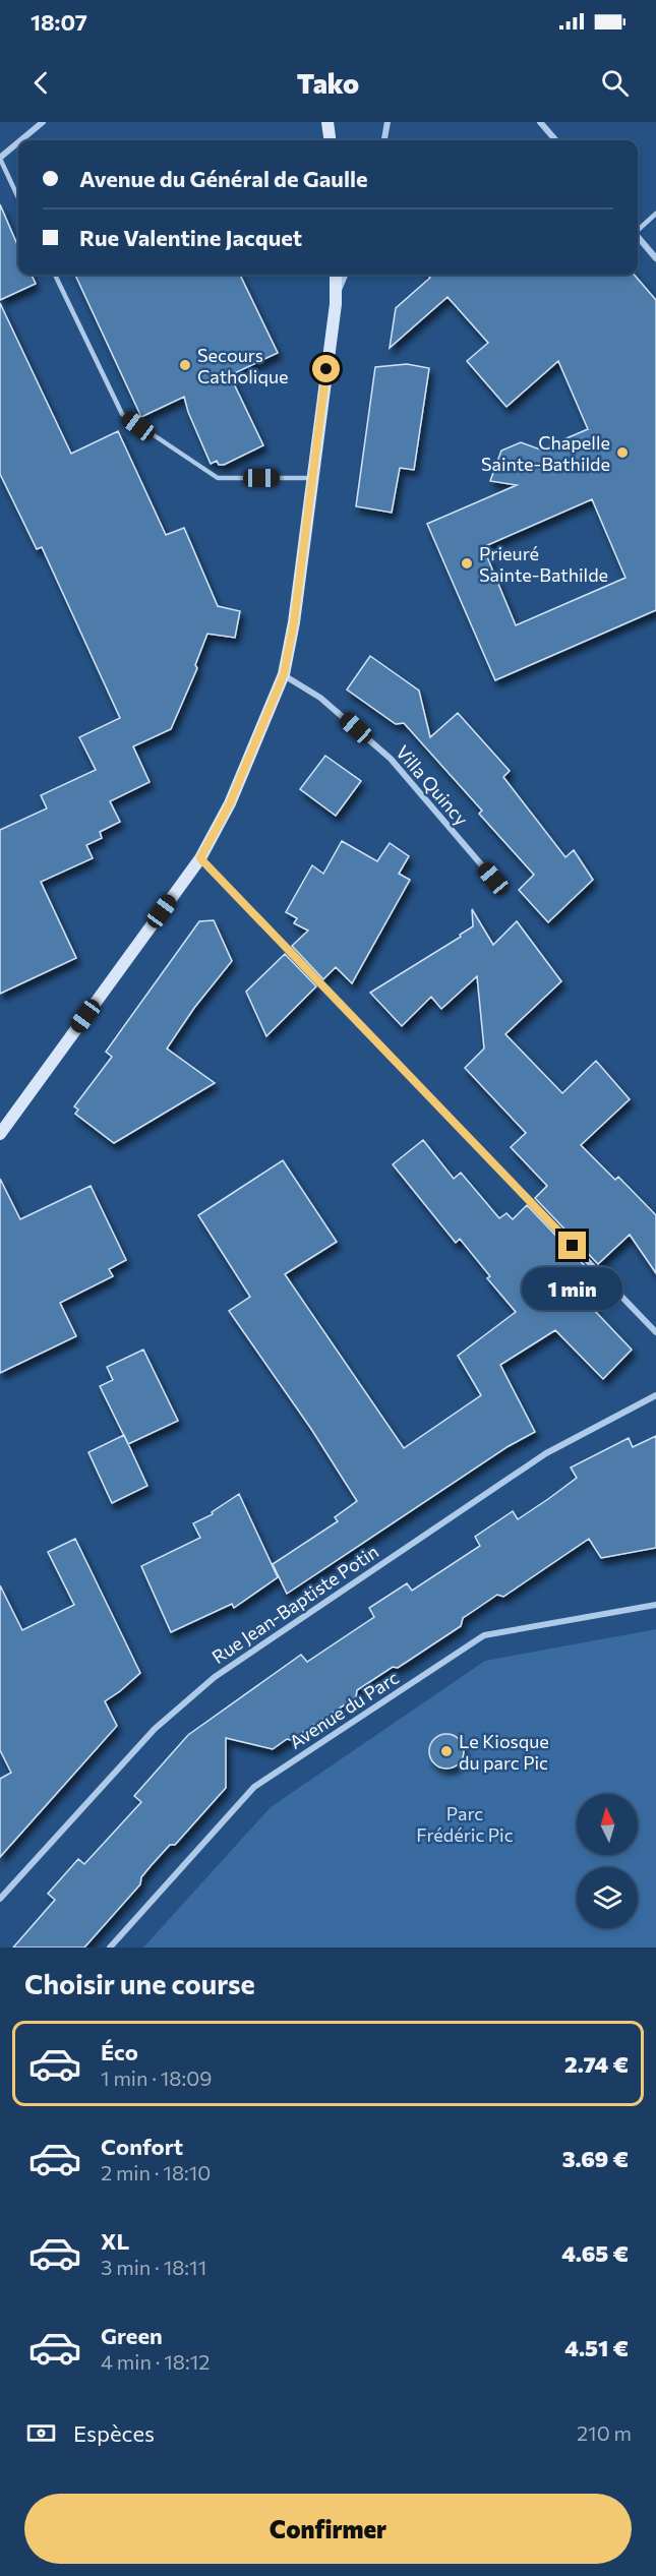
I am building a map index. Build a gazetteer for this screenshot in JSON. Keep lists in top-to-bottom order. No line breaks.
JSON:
{"streets":{"street":["Villa Quincy","Rue Jean-Baptiste Potin","Avenue du Parc"]},"parks":["Parc Frédéric Pic"],"places":["Secours Catholique","Chapelle Sainte-Bathilde","Prieuré Sainte-Bathilde","Le Kiosque du parc Pic"],"north":"top","page":{"status":"18:07","header":"Tako","banner":["Avenue du Général de Gaulle","Rue Valentine Jacquet"],"bubble":"1 min","heading":"Choisir une course","list":[{"name":"Éco","note":"1 min · 18:09","value":"2.74 €"},{"name":"Confort","note":"2 min · 18:10","value":"3.69 €"},{"name":"XL","note":"3 min · 18:11","value":"4.65 €"},{"name":"Green","note":"4 min · 18:12","value":"4.51 €"}],"pay":["Espèces","210 m"],"buttons":"Confirmer"}}
